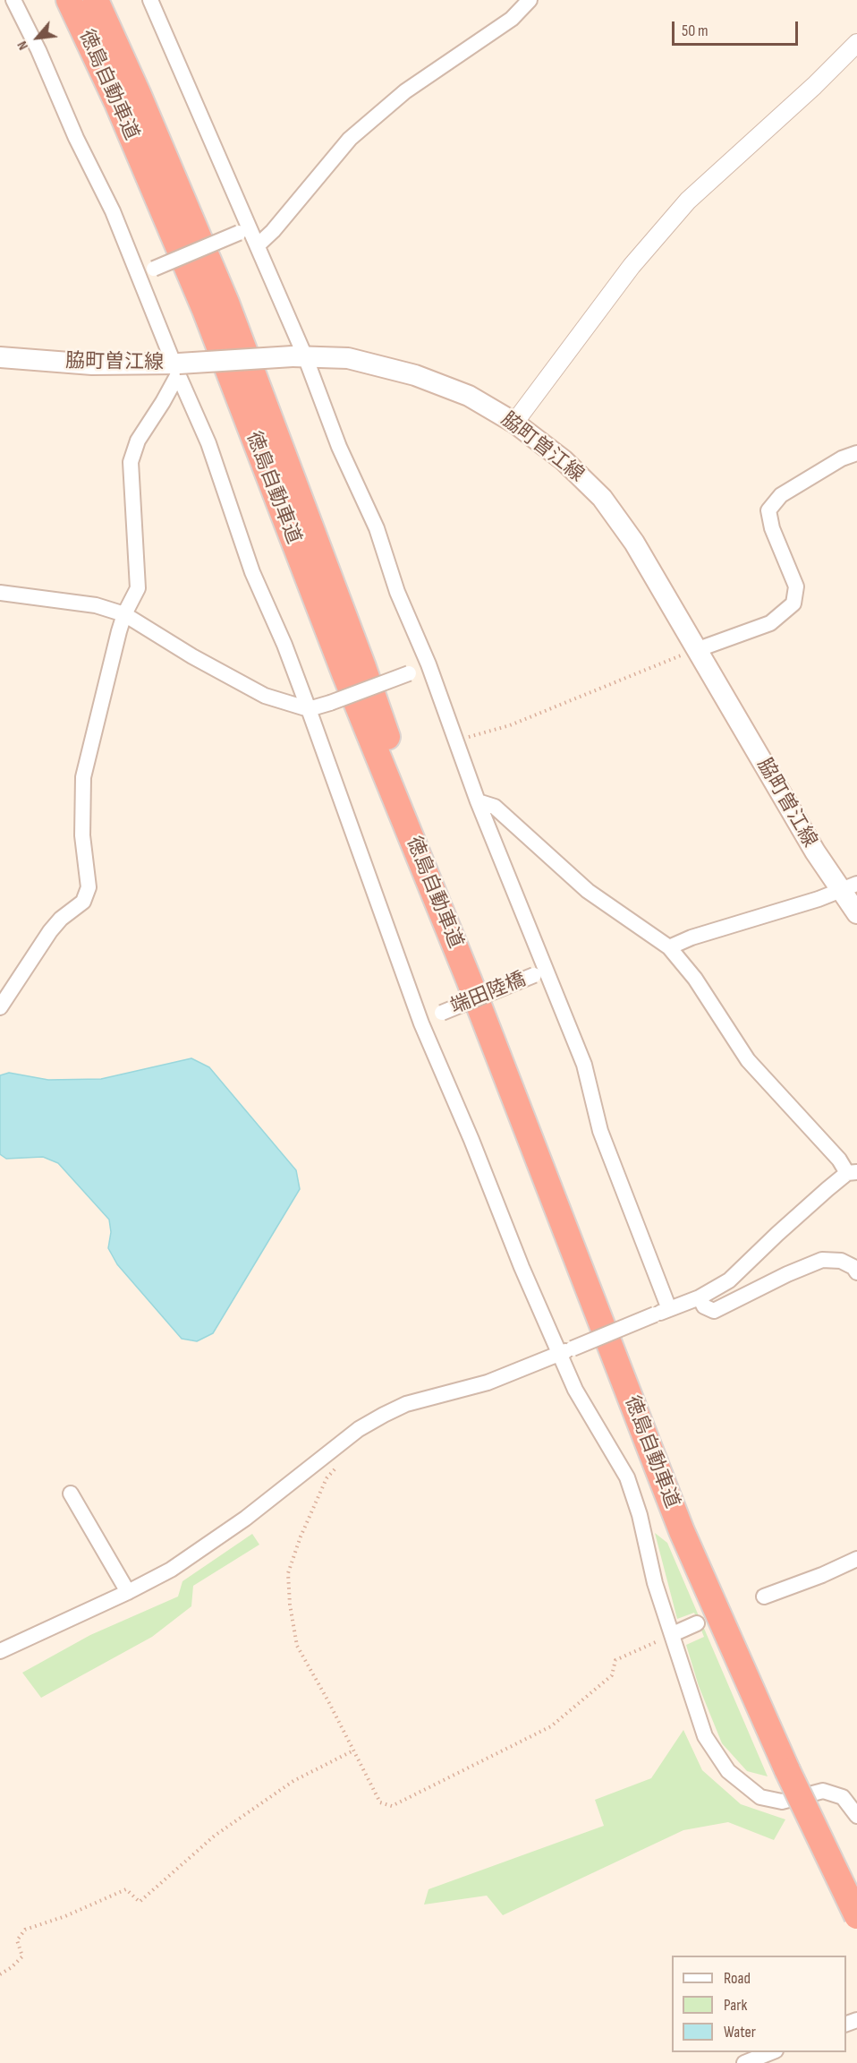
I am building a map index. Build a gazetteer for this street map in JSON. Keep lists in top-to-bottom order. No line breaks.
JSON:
{"streets":{"highway":["徳島自動車道"],"main road":["脇町曽江線"],"street":["端田陸橋"]},"legend":["Road","Park","Water"],"scale_bar":"50 m","north":"bottom left"}
